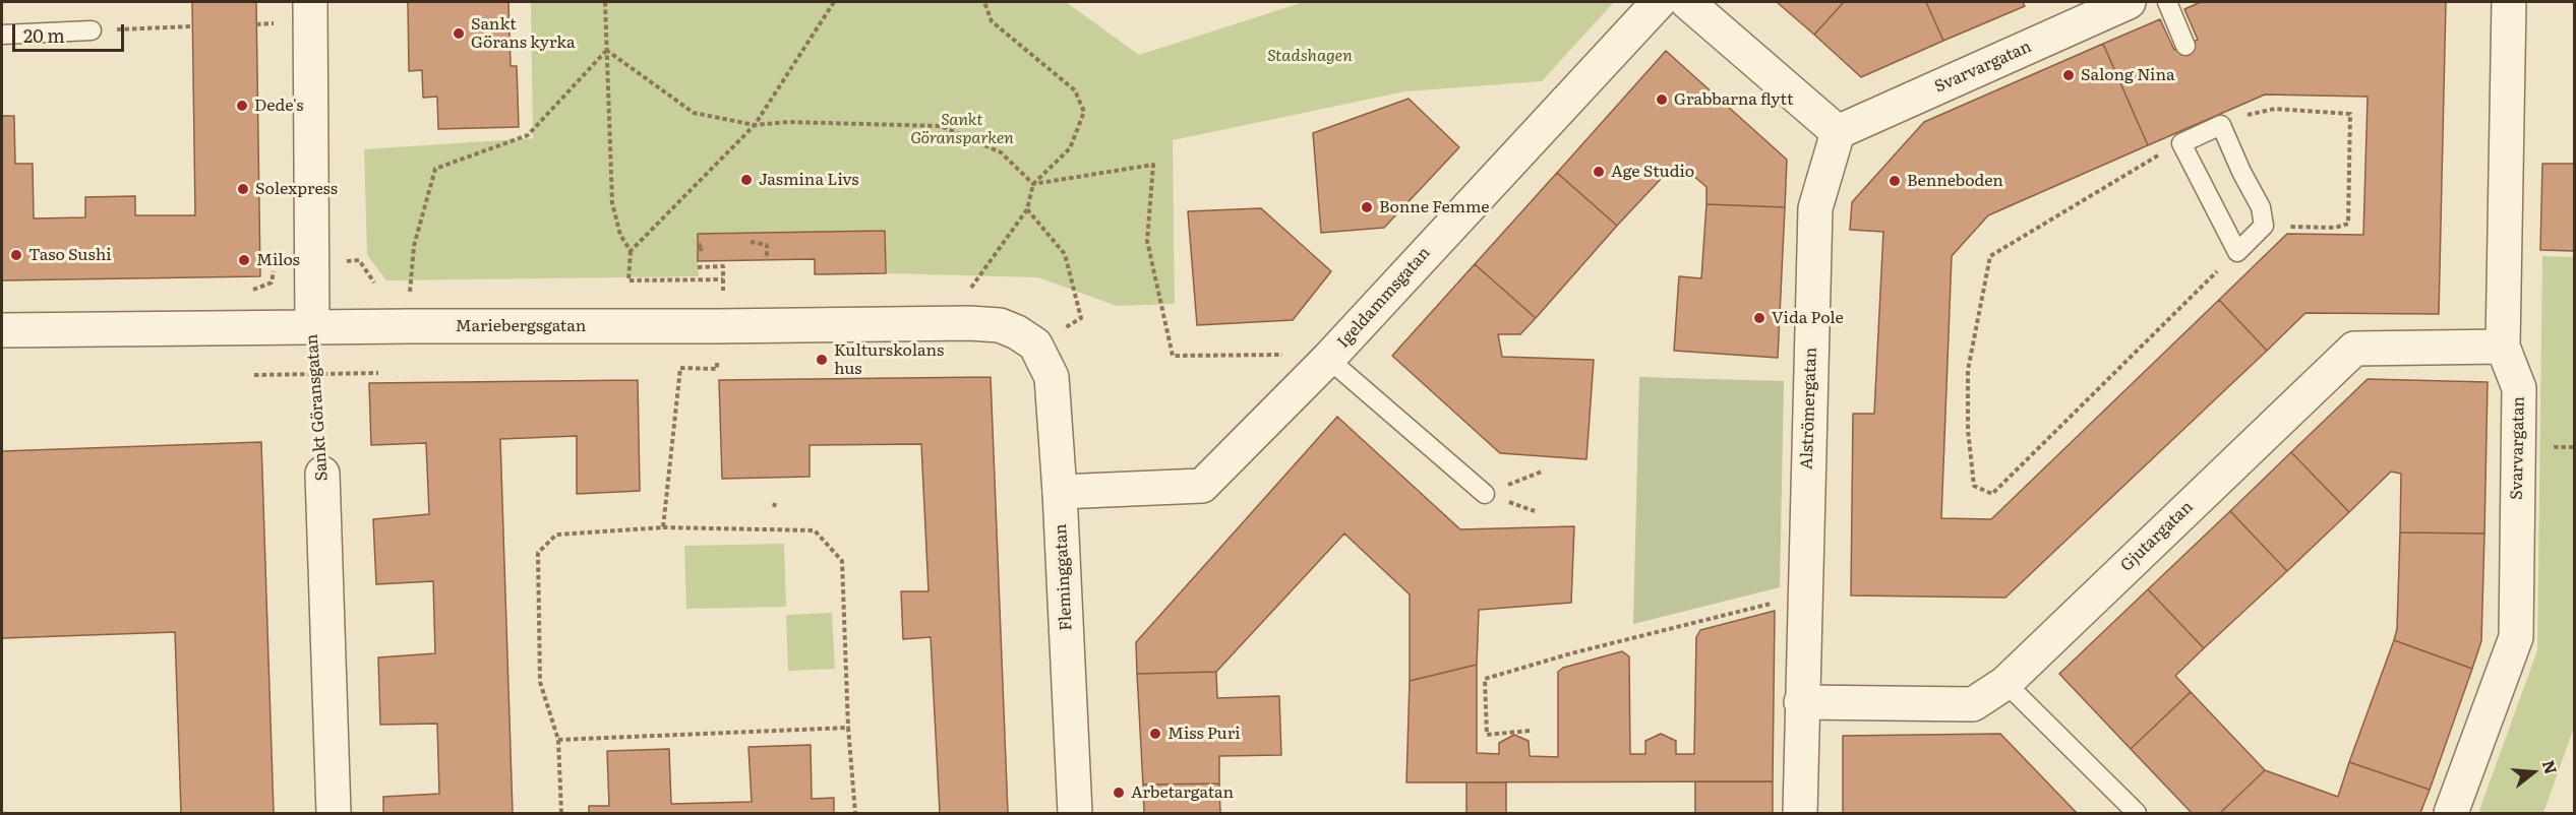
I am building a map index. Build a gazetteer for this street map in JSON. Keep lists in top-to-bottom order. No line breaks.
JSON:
{"streets":{"street":["Svarvargatan","Igeldammsgatan","Mariebergsgatan","Sankt Göransgatan","Alströmergatan","Gjutargatan","Fleminggatan"]},"crossings":[["Svarvargatan","Alströmergatan"],["Svarvargatan","Gjutargatan"],["Igeldammsgatan","Fleminggatan"],["Mariebergsgatan","Sankt Göransgatan"],["Mariebergsgatan","Fleminggatan"],["Alströmergatan","Gjutargatan"]],"parks":["Stadshagen","Sankt Göransparken"],"places":["Sankt Görans kyrka","Salong Nina","Grabbarna flytt","Dede's","Age Studio","Jasmina Livs","Benneboden","Solexpress","Bonne Femme","Taso Sushi","Milos","Vida Pole","Kulturskolans hus","Miss Puri","Arbetargatan"],"scale_bar":"20 m","north":"right"}
